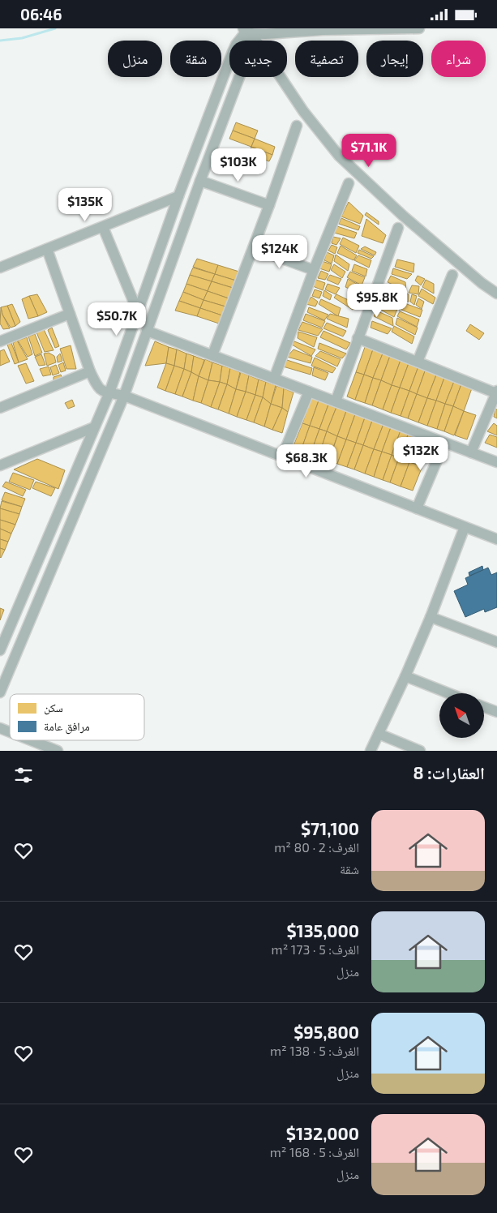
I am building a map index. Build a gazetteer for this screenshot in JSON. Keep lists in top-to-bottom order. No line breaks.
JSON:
{"legend":["سكن","مرافق عامة"],"north":"top left","page":{"status":"06:46","chip":["شراء","إيجار","تصفية","جديد","شقة","منزل"],"price":["$71.1K","$103K","$135K","$124K","$95.8K","$50.7K","$132K","$68.3K"],"heading":"العقارات: 8","list":[{"name":"$71,100","note":"الغرف: 2 · 80 m² · شقة"},{"name":"$135,000","note":"الغرف: 5 · 173 m² · منزل"},{"name":"$95,800","note":"الغرف: 5 · 138 m² · منزل"},{"name":"$132,000","note":"الغرف: 5 · 168 m² · منزل"}]}}
